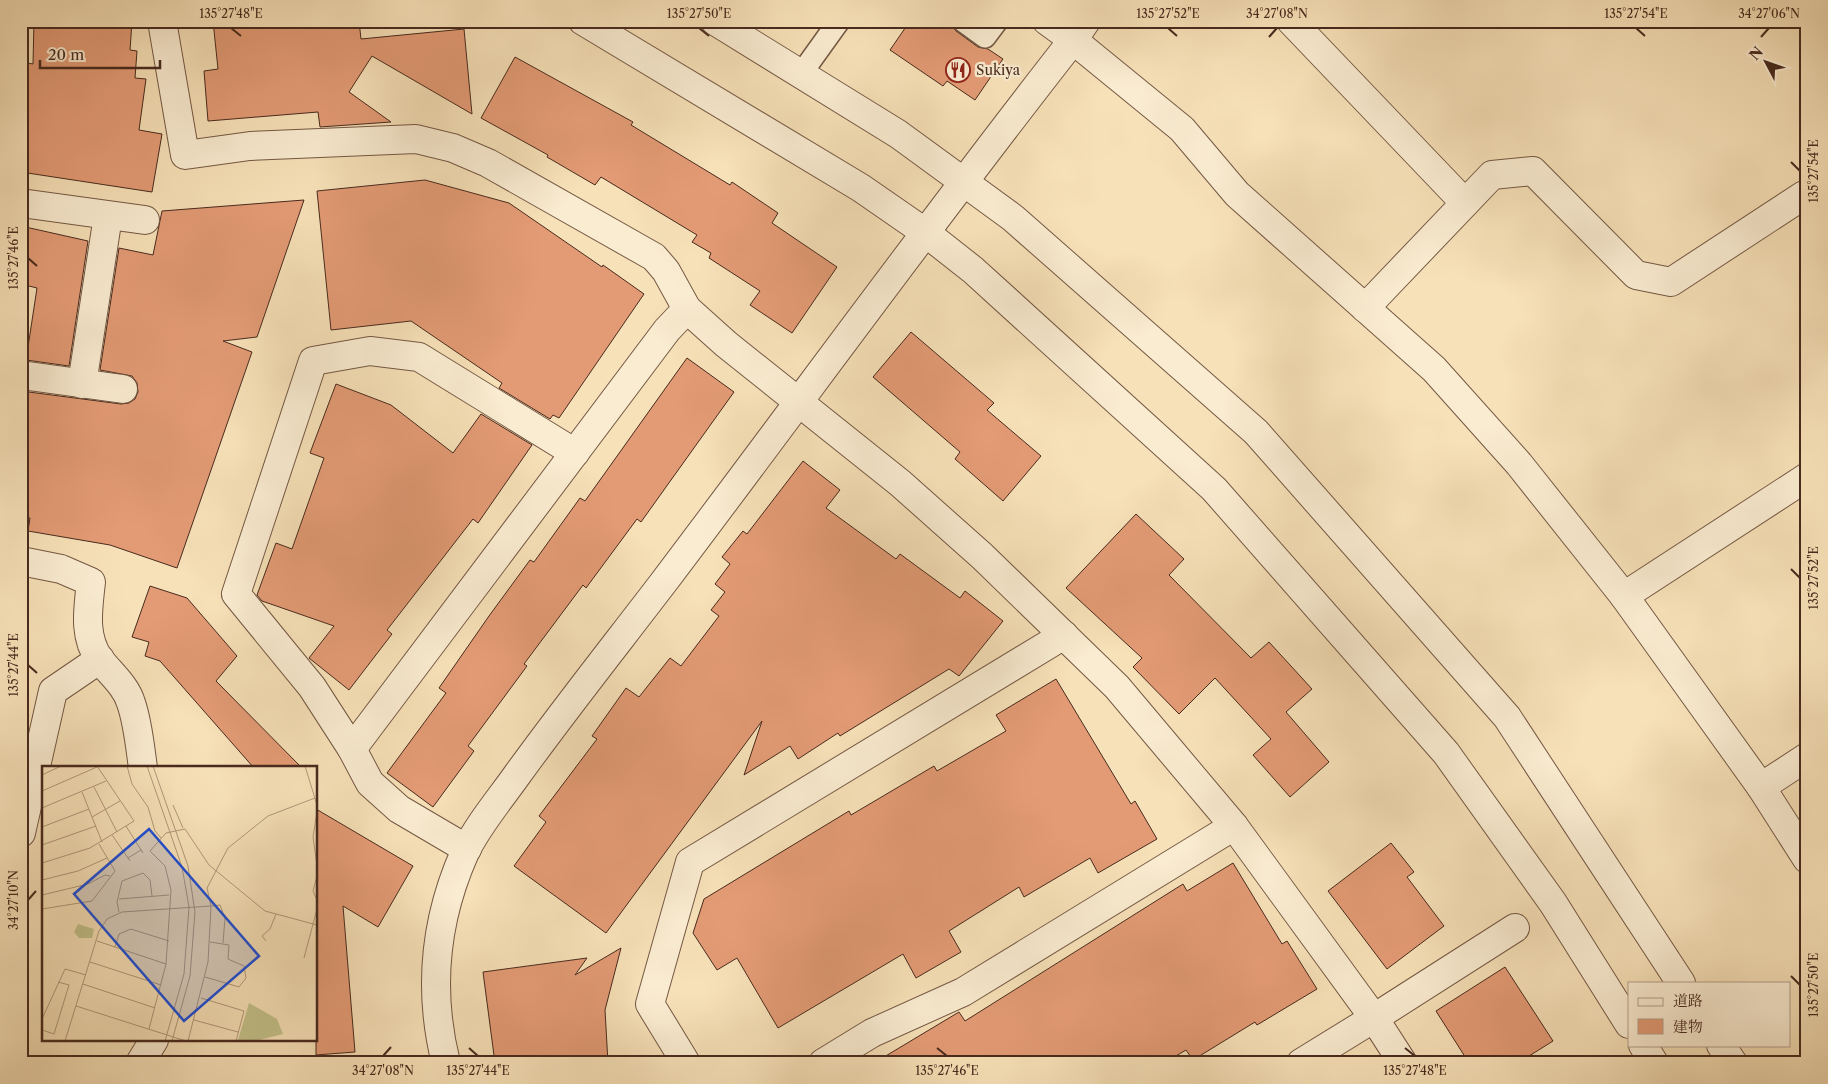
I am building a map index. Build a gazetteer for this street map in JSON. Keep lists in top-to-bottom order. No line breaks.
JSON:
{"places":{"restaurant":["Sukiya"]},"legend":["道路","建物"],"scale_bar":"20 m","north":"top left","coordinates":["135°27'48\"E","135°27'50\"E","135°27'52\"E","34°27'08\"N","135°27'54\"E","34°27'06\"N","135°27'46\"E","135°27'44\"E","34°27'10\"N"]}
